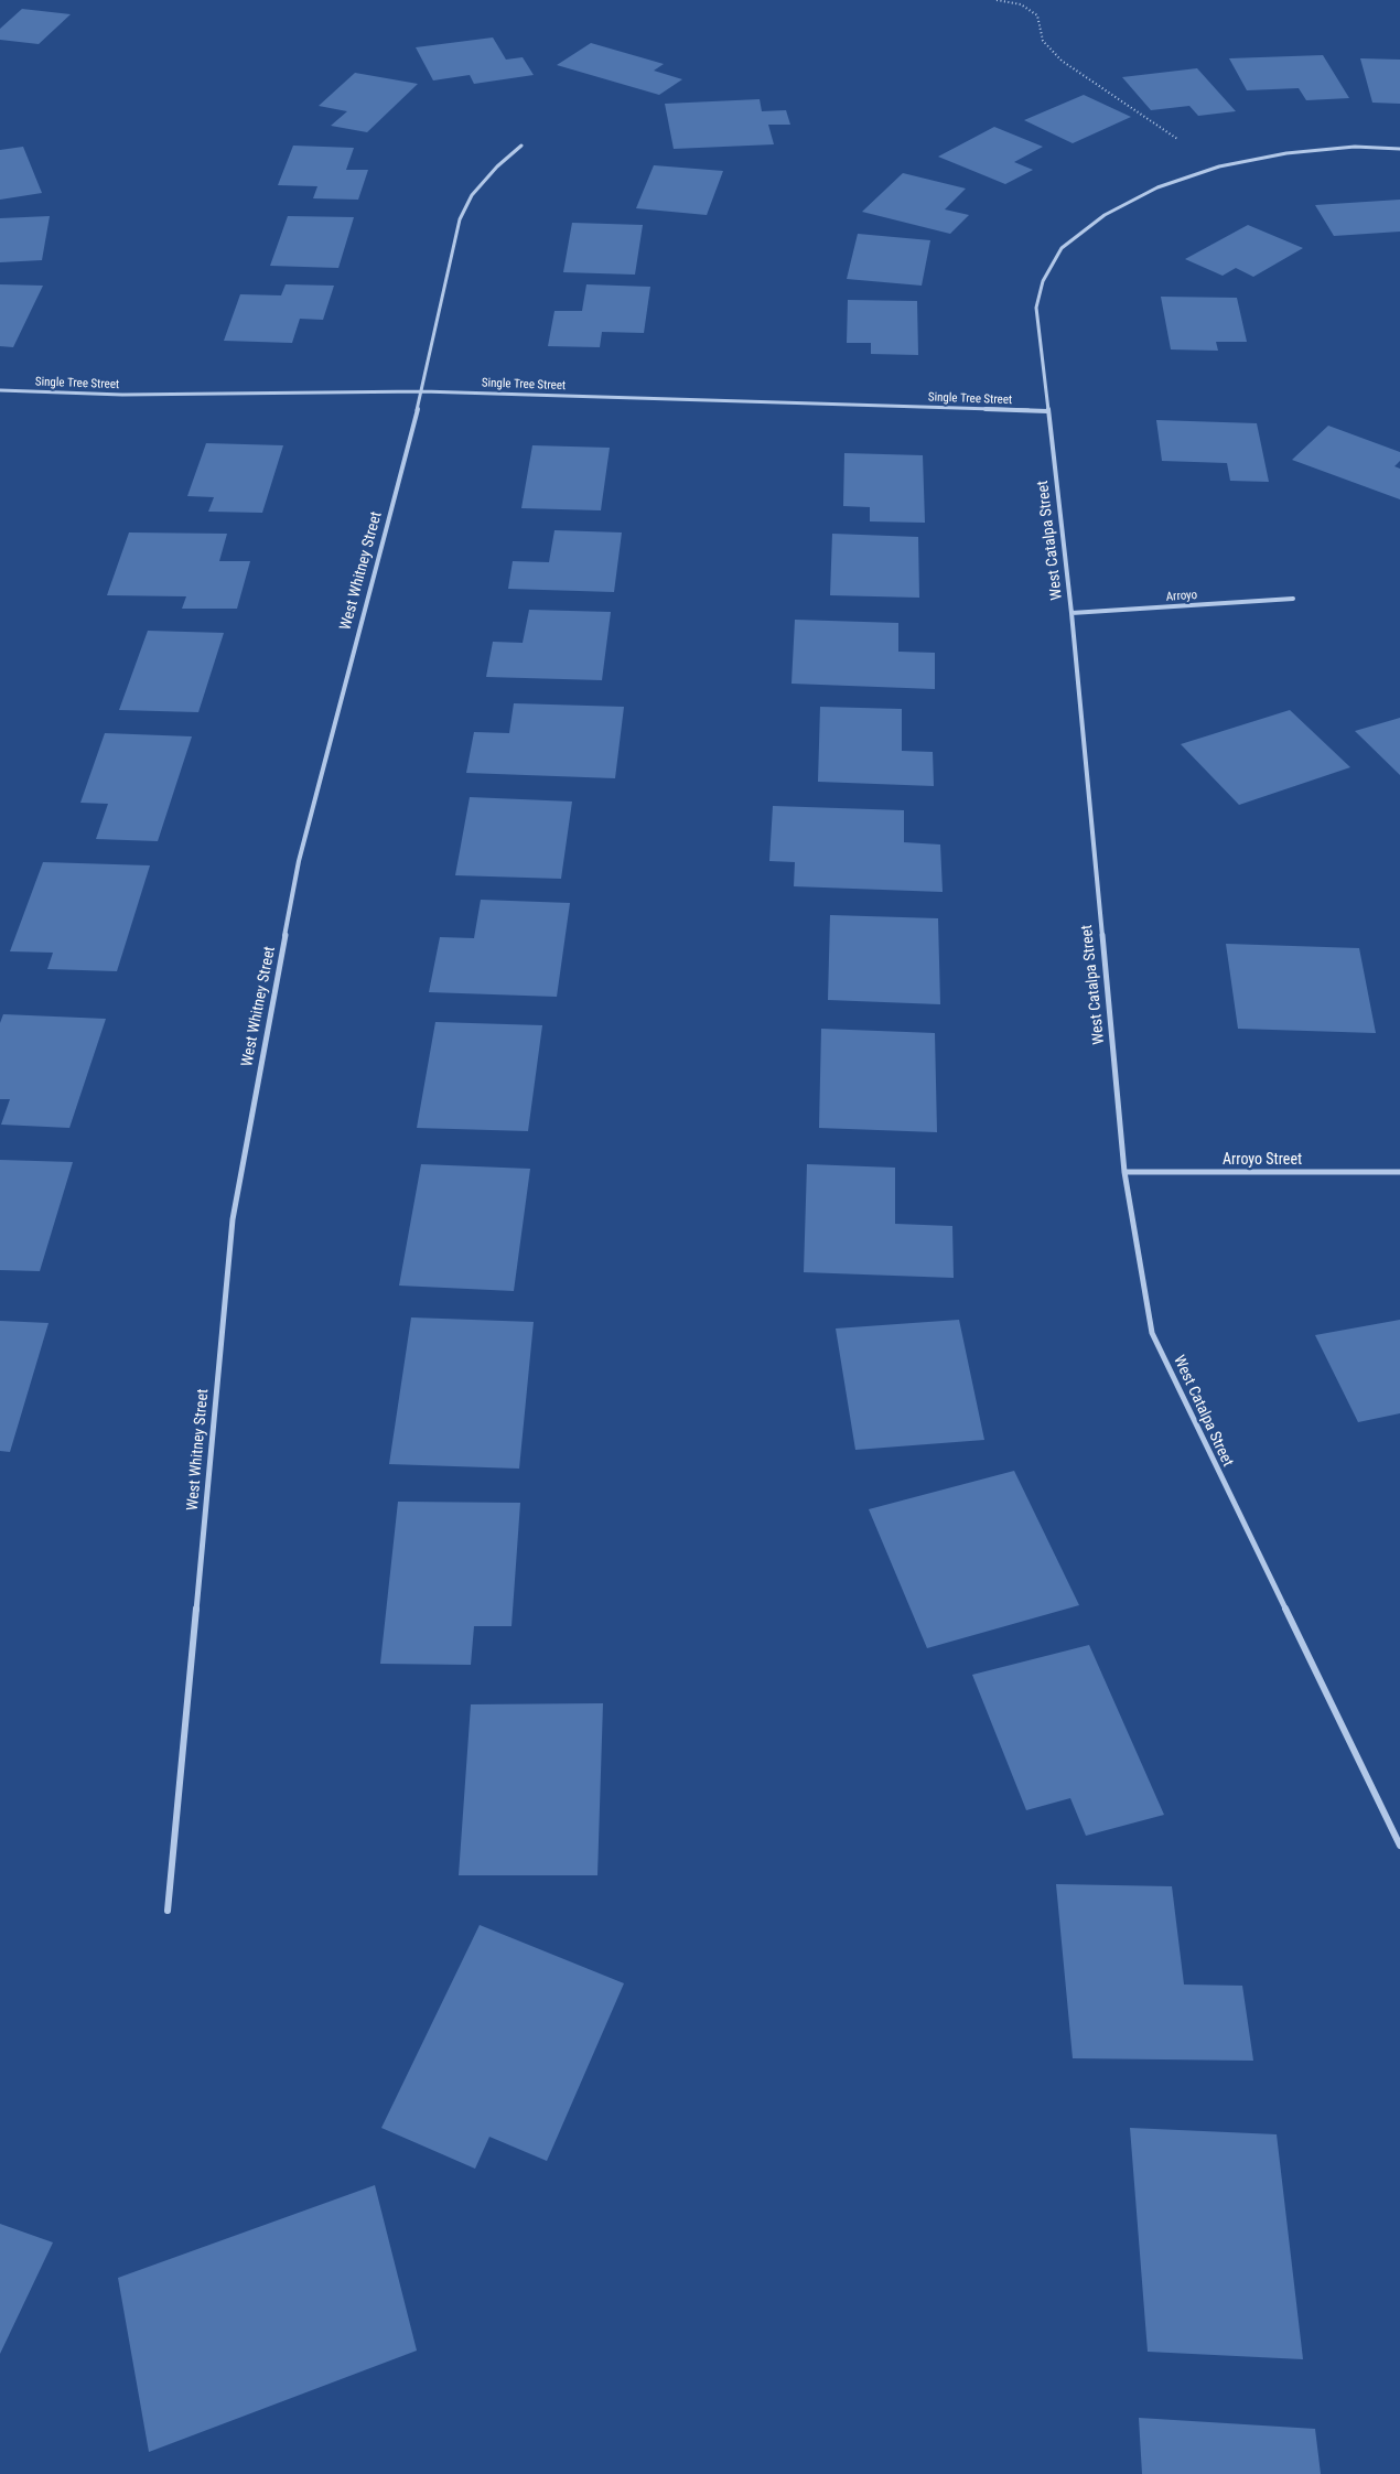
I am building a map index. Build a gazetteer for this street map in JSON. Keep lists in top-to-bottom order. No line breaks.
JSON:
{"streets":{"street":["Single Tree Street","West Catalpa Street","West Whitney Street","Arroyo","Arroyo Street"]},"crossings":[["Single Tree Street","West Catalpa Street"],["Single Tree Street","West Whitney Street"],["West Catalpa Street","Arroyo"],["West Catalpa Street","Arroyo Street"]]}
